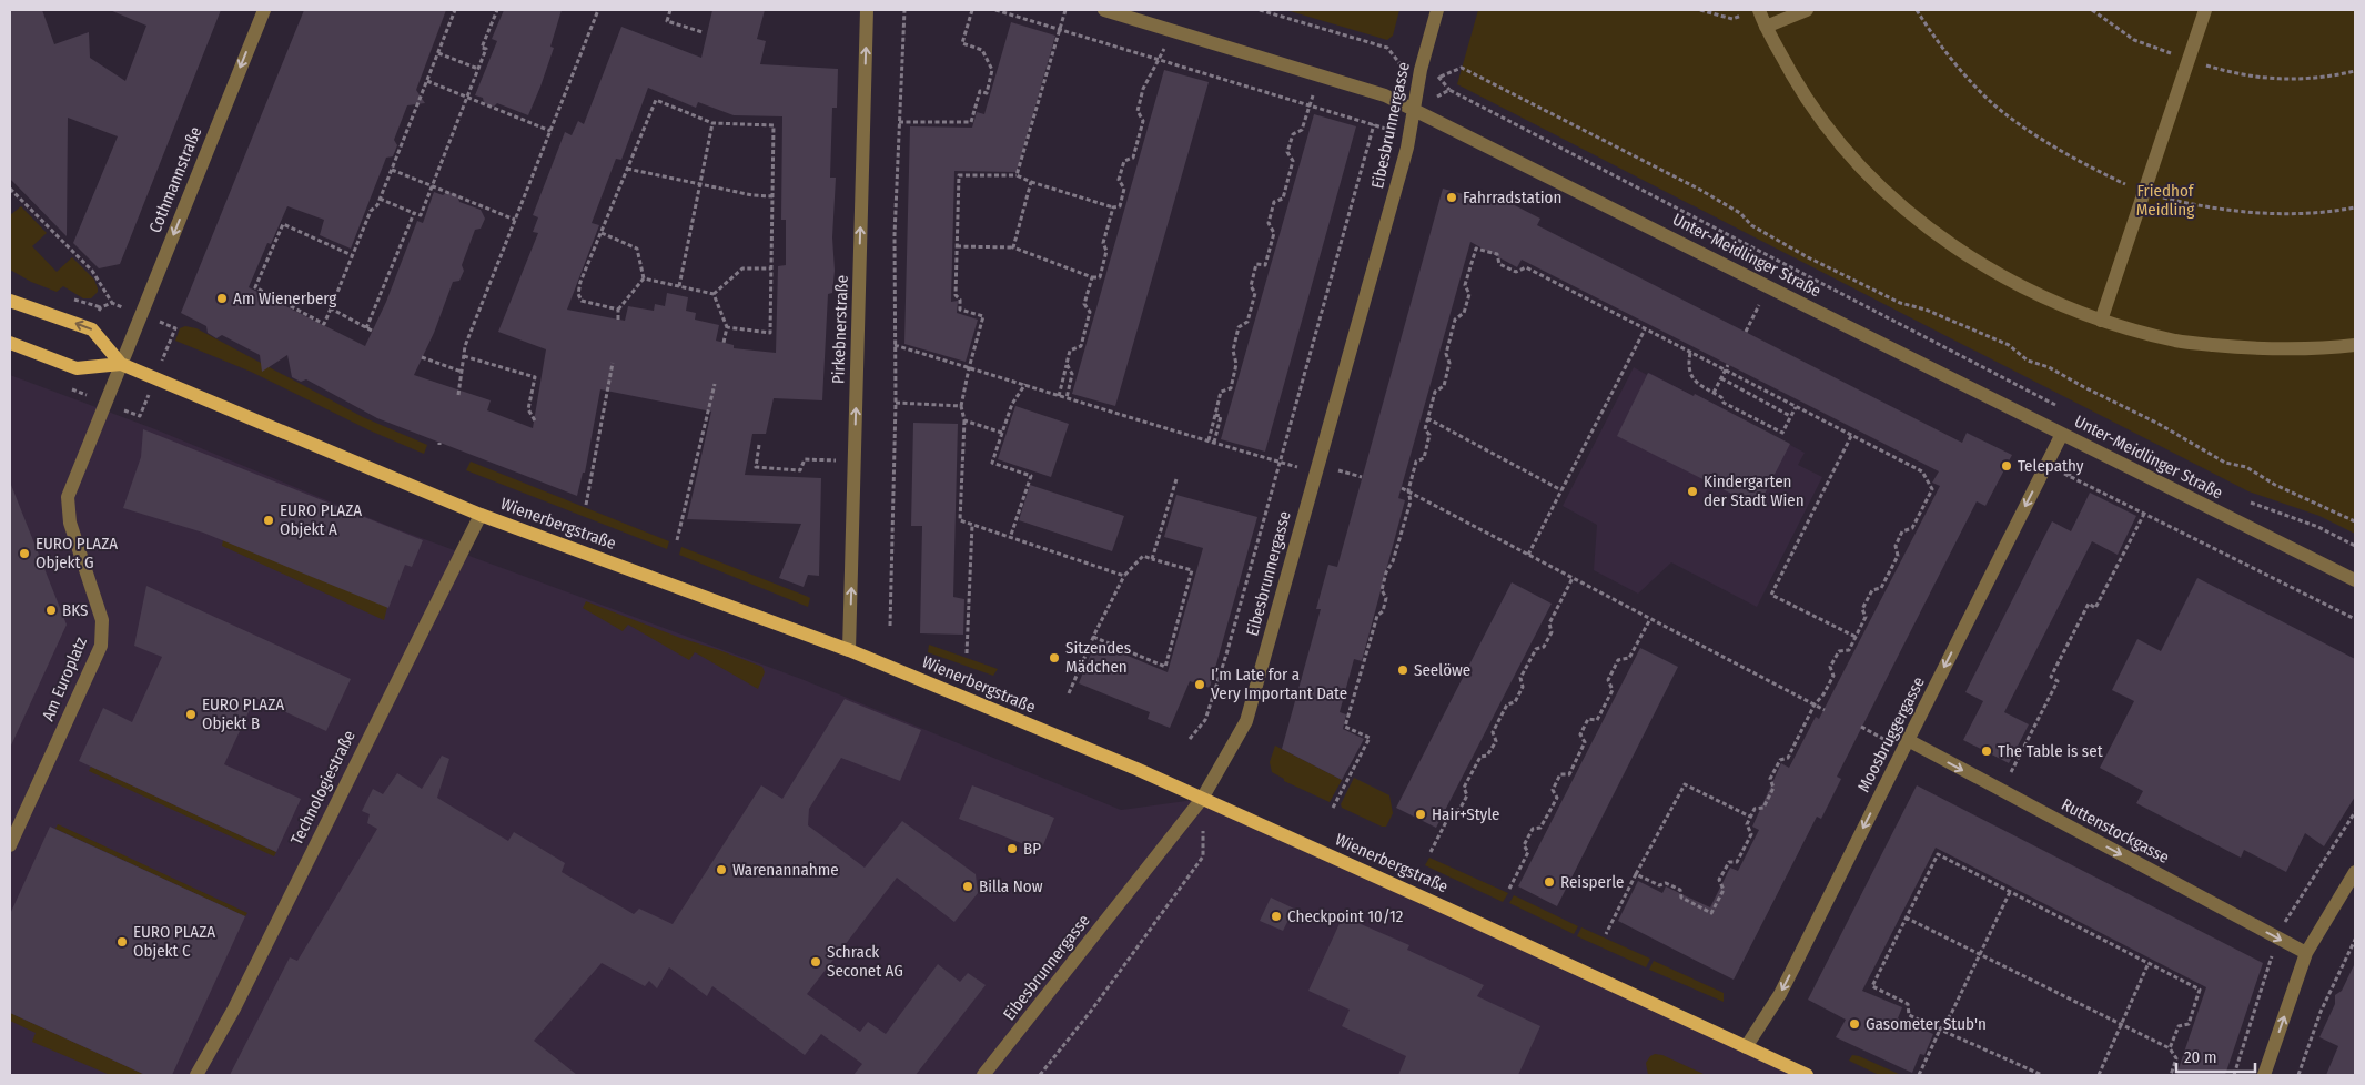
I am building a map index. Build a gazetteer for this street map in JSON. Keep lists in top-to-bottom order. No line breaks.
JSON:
{"streets":{"main road":["Wienerbergstraße"],"street":["Eibesbrunnergasse","Cothmannstraße","Unter-Meidlinger Straße","Pirkebnerstraße","Am Europlatz","Moosbruggergasse","Technologiestraße","Ruttenstockgasse"]},"crossings":[["Eibesbrunnergasse","Unter-Meidlinger Straße"],["Eibesbrunnergasse","Wienerbergstraße"],["Cothmannstraße","Wienerbergstraße"],["Cothmannstraße","Am Europlatz"],["Unter-Meidlinger Straße","Moosbruggergasse"],["Pirkebnerstraße","Wienerbergstraße"],["Wienerbergstraße","Am Europlatz"],["Wienerbergstraße","Moosbruggergasse"],["Wienerbergstraße","Technologiestraße"],["Moosbruggergasse","Ruttenstockgasse"]],"one_way":["Cothmannstraße","Pirkebnerstraße","Moosbruggergasse","Ruttenstockgasse"],"parks":["Friedhof Meidling"],"places":["Fahrradstation","Am Wienerberg","Telepathy","Kindergarten der Stadt Wien","EURO PLAZA Objekt A","EURO PLAZA Objekt G","BKS","Sitzendes Mädchen","Seelöwe","I’m Late for a Very Important Date","EURO PLAZA Objekt B","The Table is set","Hair+Style","BP","Warenannahme","Reisperle","Billa Now","Checkpoint 10/12","EURO PLAZA Objekt C","Schrack Seconet AG","Gasometer Stub'n"],"scale_bar":"20 m"}
